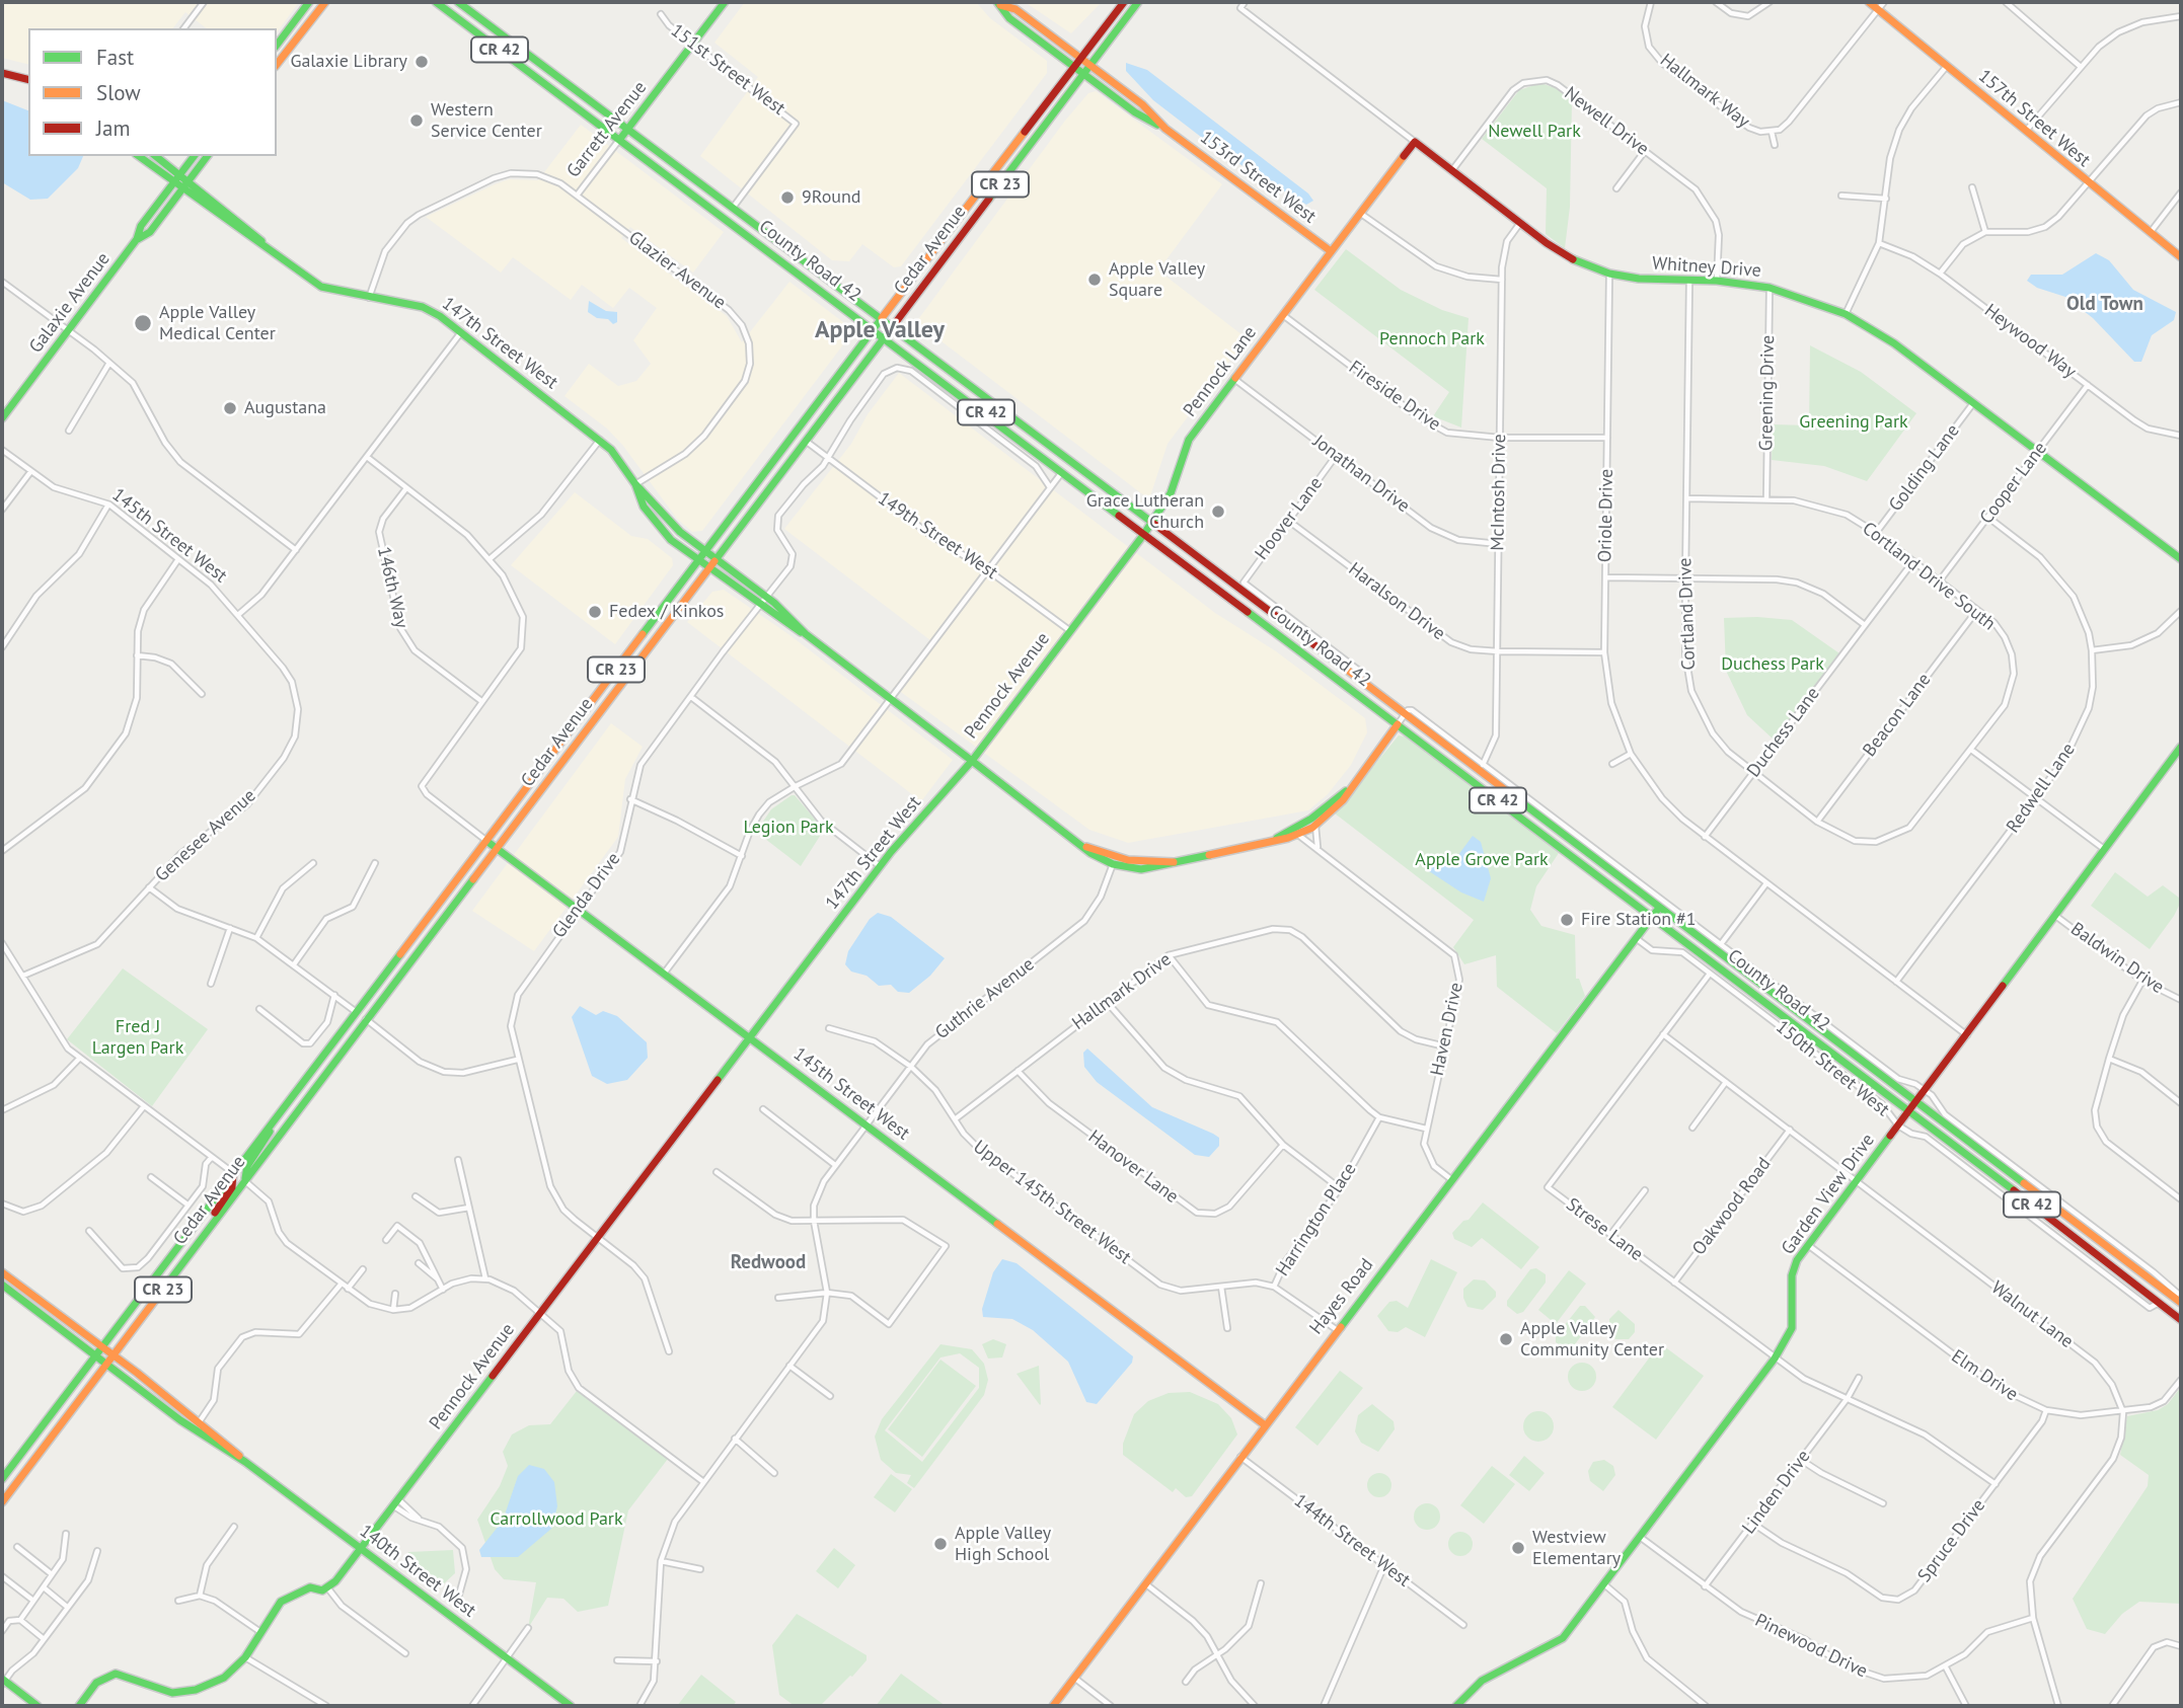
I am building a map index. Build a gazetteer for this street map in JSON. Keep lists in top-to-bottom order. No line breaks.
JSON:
{"streets":{"main road":["CR 42","157th Street West","Garrett Avenue","153rd Street West","CR 23","Cedar Avenue","County Road 42","Whitney Drive","Galaxie Avenue","147th Street West","Pennock Lane","145th Street West","Pennock Avenue","Garden View Drive","Hayes Road","140th Street West"],"street":["151st Street West","Hallmark Way","Newell Drive","Glazier Avenue","Heywood Way","Greening Drive","Fireside Drive","Golding Lane","Jonathan Drive","Cooper Lane","McIntosh Drive","Oriole Drive","Hoover Lane","149th Street West","Cortland Drive South","146th Way","Haralson Drive","Cortland Drive","Beacon Lane","Duchess Lane","Redwell Lane","Genesee Avenue","Glenda Drive","Baldwin Drive","Hallmark Drive","Guthrie Avenue","Haven Drive","150th Street West","Hanover Lane","Upper 145th Street West","Oakwood Road","Harrington Place","Strese Lane","Walnut Lane","Elm Drive","Linden Drive","144th Street West","Spruce Drive","Pinewood Drive"]},"crossings":[["151st Street West","Garrett Avenue"],["151st Street West","County Road 42"],["Hallmark Way","157th Street West"],["Newell Drive","Whitney Drive"],["Garrett Avenue","County Road 42"],["Garrett Avenue","Glazier Avenue"],["Garrett Avenue","147th Street West"],["153rd Street West","Cedar Avenue"],["153rd Street West","Pennock Lane"],["Cedar Avenue","County Road 42"],["Cedar Avenue","147th Street West"],["Cedar Avenue","145th Street West"],["Cedar Avenue","149th Street West"],["Cedar Avenue","140th Street West"],["County Road 42","147th Street West"],["County Road 42","Pennock Lane"],["County Road 42","150th Street West"],["County Road 42","Garden View Drive"],["County Road 42","Hayes Road"],["Whitney Drive","Pennock Lane"],["Whitney Drive","Greening Drive"],["Whitney Drive","Golding Lane"],["Whitney Drive","Cooper Lane"],["Whitney Drive","McIntosh Drive"],["Whitney Drive","Oriole Drive"],["Whitney Drive","Cortland Drive"],["Glazier Avenue","147th Street West"],["Galaxie Avenue","147th Street West"],["Heywood Way","Cooper Lane"],["147th Street West","Pennock Avenue"],["147th Street West","Glenda Drive"],["147th Street West","Guthrie Avenue"],["147th Street West","Haven Drive"],["Pennock Lane","Fireside Drive"],["Pennock Lane","Jonathan Drive"],["Pennock Lane","149th Street West"],["Pennock Lane","Pennock Avenue"],["Greening Drive","Cortland Drive South"],["Fireside Drive","McIntosh Drive"],["Fireside Drive","Oriole Drive"],["Golding Lane","Cortland Drive South"],["Jonathan Drive","McIntosh Drive"],["Jonathan Drive","Hoover Lane"],["Cooper Lane","Cortland Drive South"],["Cooper Lane","Redwell Lane"],["McIntosh Drive","Haralson Drive"],["McIntosh Drive","150th Street West"],["Oriole Drive","Haralson Drive"],["Oriole Drive","Duchess Lane"],["Oriole Drive","Redwell Lane"],["Oriole Drive","Garden View Drive"],["Hoover Lane","Haralson Drive"],["145th Street West","146th Way"],["145th Street West","Pennock Avenue"],["145th Street West","Genesee Avenue"],["145th Street West","Glenda Drive"],["145th Street West","Guthrie Avenue"],["145th Street West","Hayes Road"],["149th Street West","Pennock Avenue"],["149th Street West","Glenda Drive"],["Cortland Drive South","Cortland Drive"],["Cortland Drive South","Beacon Lane"],["Cortland Drive South","Duchess Lane"],["Cortland Drive","Beacon Lane"],["Cortland Drive","Duchess Lane"],["Pennock Avenue","Glenda Drive"],["Pennock Avenue","140th Street West"],["Baldwin Drive","Garden View Drive"],["Hallmark Drive","Haven Drive"],["Hallmark Drive","Hanover Lane"],["Hallmark Drive","Upper 145th Street West"],["Guthrie Avenue","Upper 145th Street West"],["Haven Drive","Hayes Road"],["150th Street West","Garden View Drive"],["150th Street West","Strese Lane"],["150th Street West","Hayes Road"],["Garden View Drive","Strese Lane"],["Garden View Drive","Walnut Lane"],["Garden View Drive","Elm Drive"],["Garden View Drive","Pinewood Drive"],["Upper 145th Street West","Harrington Place"],["Oakwood Road","Strese Lane"],["Oakwood Road","Walnut Lane"],["Strese Lane","Walnut Lane"],["Strese Lane","Linden Drive"],["Strese Lane","Spruce Drive"],["Hayes Road","144th Street West"],["Walnut Lane","Elm Drive"],["Elm Drive","Spruce Drive"],["Linden Drive","Spruce Drive"],["Linden Drive","Pinewood Drive"]],"districts":["Old Town","Apple Valley","Redwood"],"parks":["Newell Park","Pennoch Park","Greening Park","Duchess Park","Legion Park","Apple Grove Park","Fred J Largen Park","Carrollwood Park"],"places":["Galaxie Library","Western Service Center","9Round","Apple Valley Square","Apple Valley Medical Center","Augustana","Grace Lutheran Church","Fedex / Kinkos","Fire Station #1","Apple Valley Community Center","Apple Valley High School","Westview Elementary"],"legend":["Fast","Slow","Jam"]}
